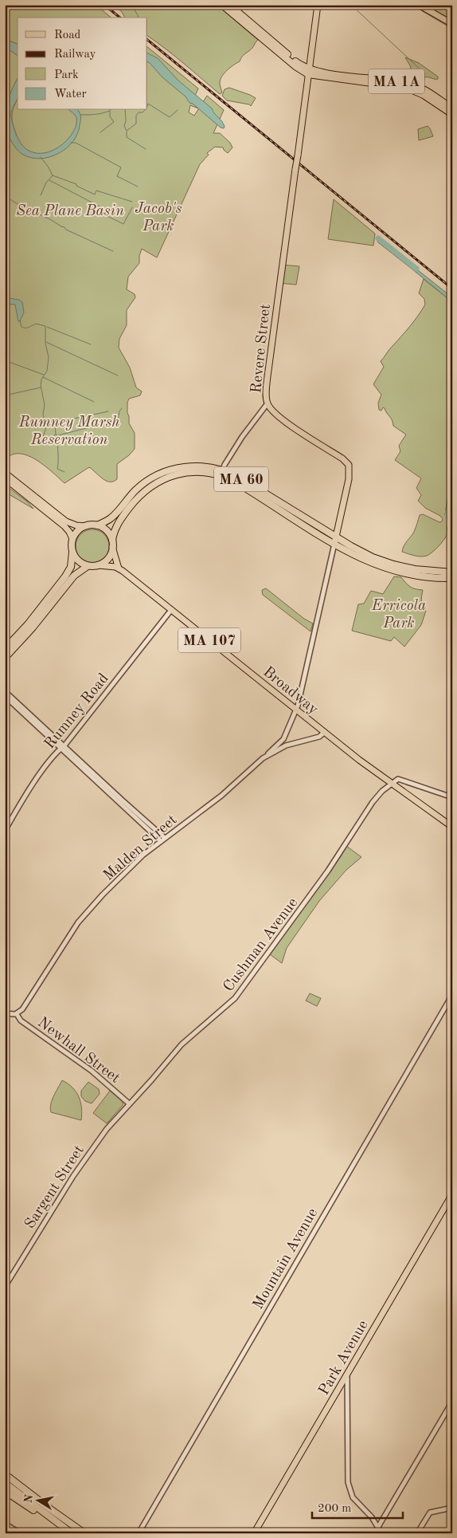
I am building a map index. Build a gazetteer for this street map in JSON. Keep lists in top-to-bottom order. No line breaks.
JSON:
{"streets":{"highway":["MA 1A","MA 60"],"main road":["Revere Street","MA 107","Broadway","Park Avenue"],"street":["Rumney Road","Malden Street","Cushman Avenue","Newhall Street","Sargent Street","Mountain Avenue"]},"crossings":[["MA 1A","Revere Street"],["Revere Street","MA 60"],["Revere Street","Broadway"],["Revere Street","Malden Street"],["MA 60","Broadway"],["Broadway","Rumney Road"],["Broadway","Malden Street"],["Broadway","Cushman Avenue"],["Malden Street","Newhall Street"],["Cushman Avenue","Newhall Street"],["Cushman Avenue","Sargent Street"],["Newhall Street","Sargent Street"]],"parks":["Jacob's Park","Sea Plane Basin","Rumney Marsh Reservation","Erricola Park"],"legend":["Road","Railway","Park","Water"],"scale_bar":"200 m","north":"left"}
